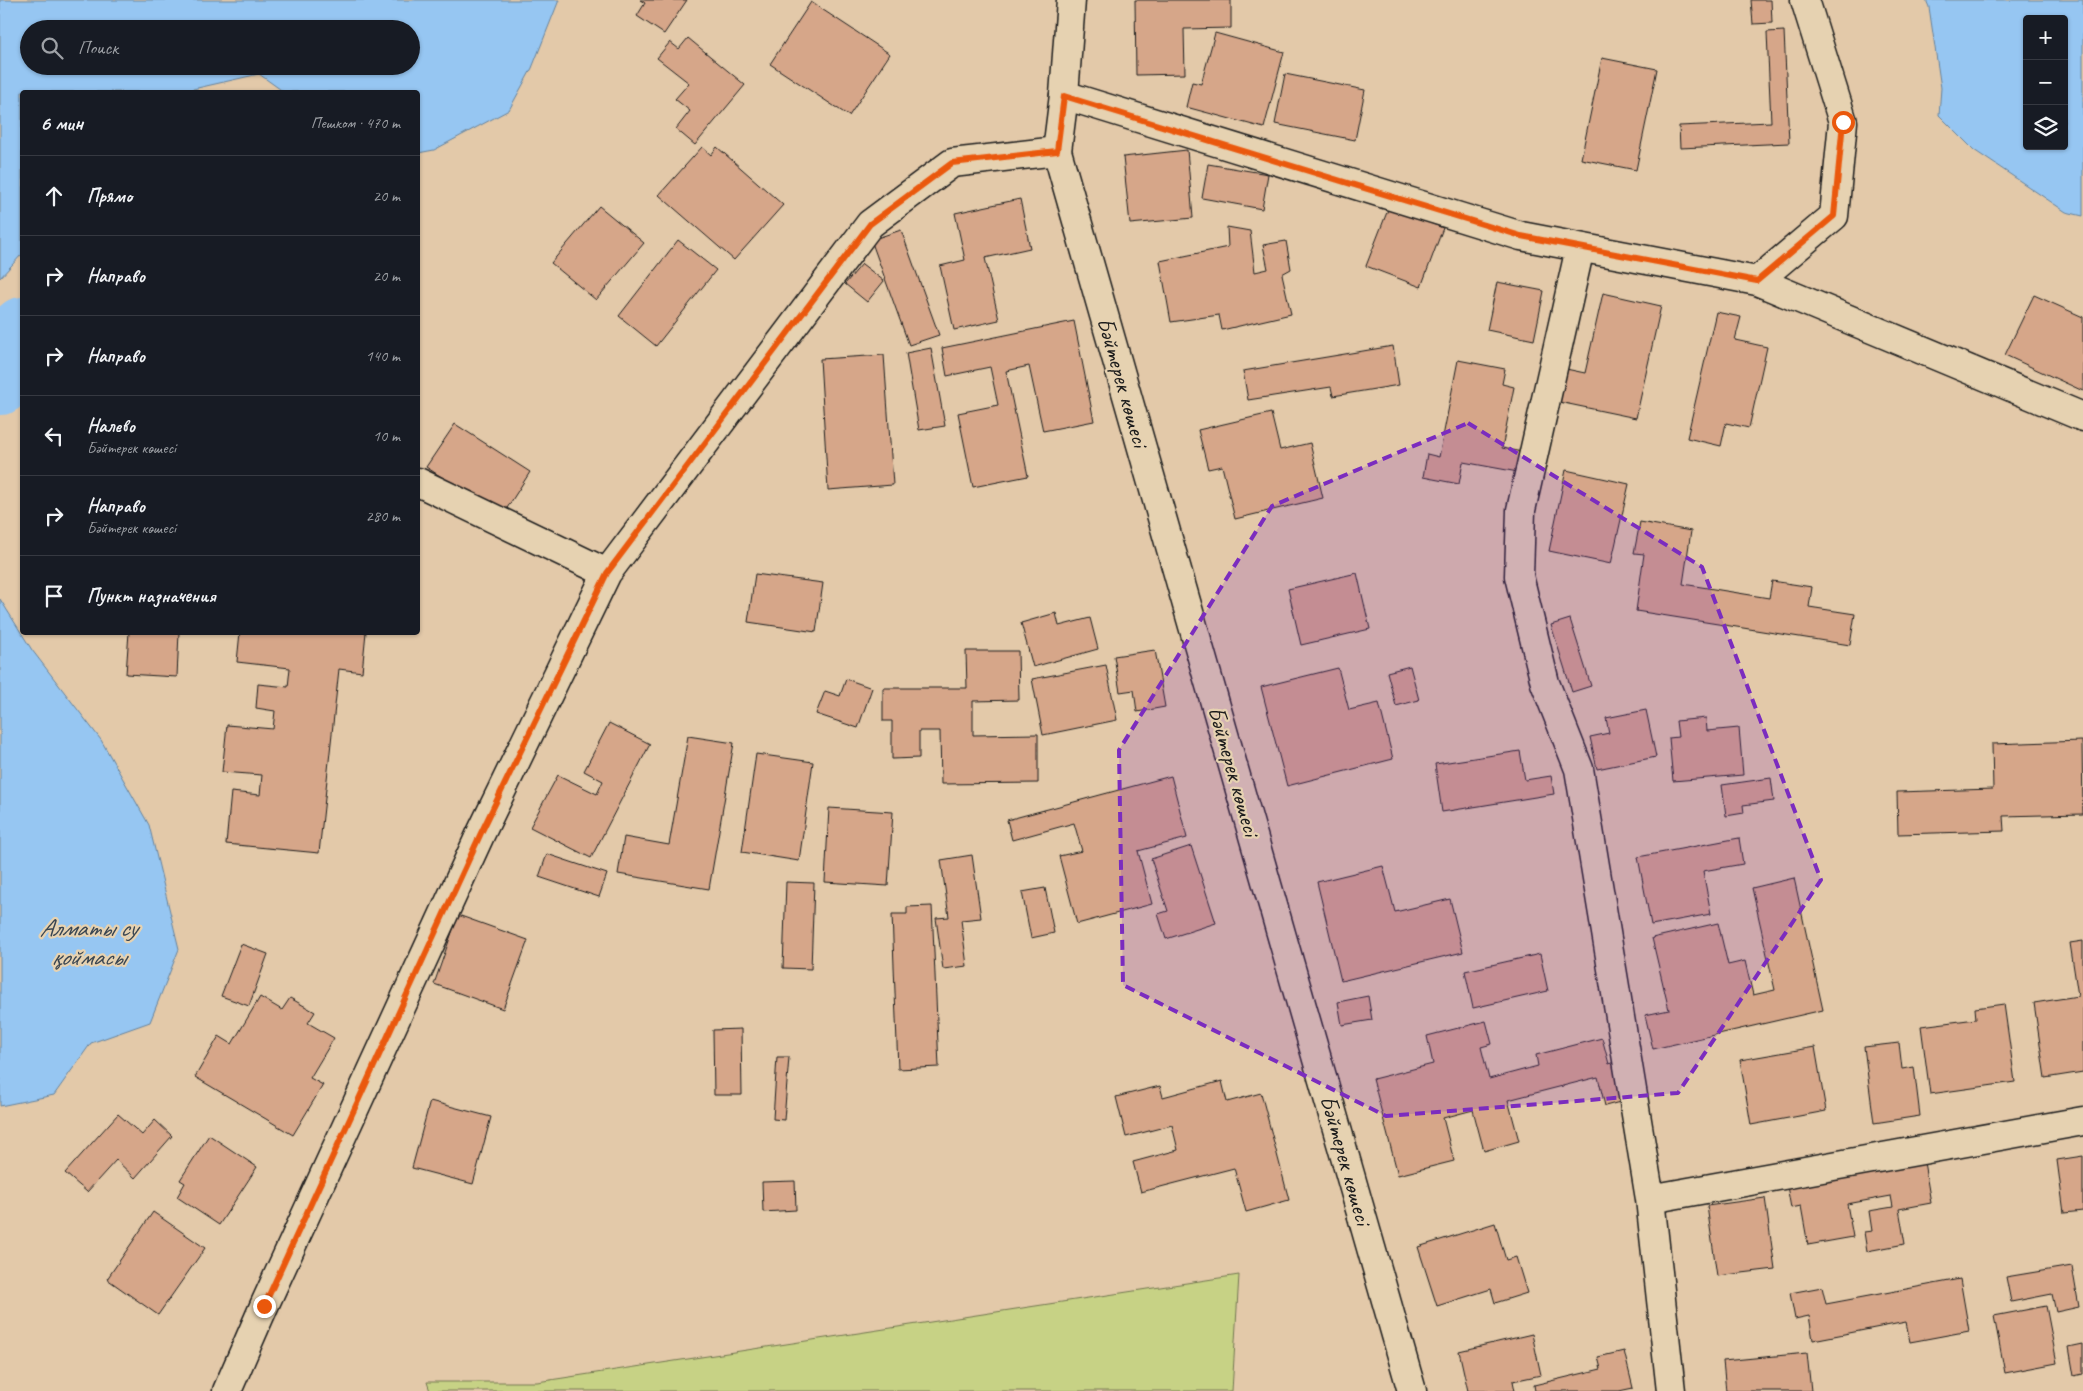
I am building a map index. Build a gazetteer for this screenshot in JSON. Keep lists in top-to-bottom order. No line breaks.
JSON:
{"streets":{"street":["Бәйтерек көшесі"]},"water":["Алматы су қоймасы"],"page":{"map_buttons":["+","−"],"search":"Поиск","heading":["6 мин","Пешком · 470 m"],"list":[["Прямо","20 m"],["Направо","20 m"],["Направо","140 m"],["Налево","Бәйтерек көшесі","10 m"],["Направо","Бәйтерек көшесі","280 m"],"Пункт назначения"]}}
